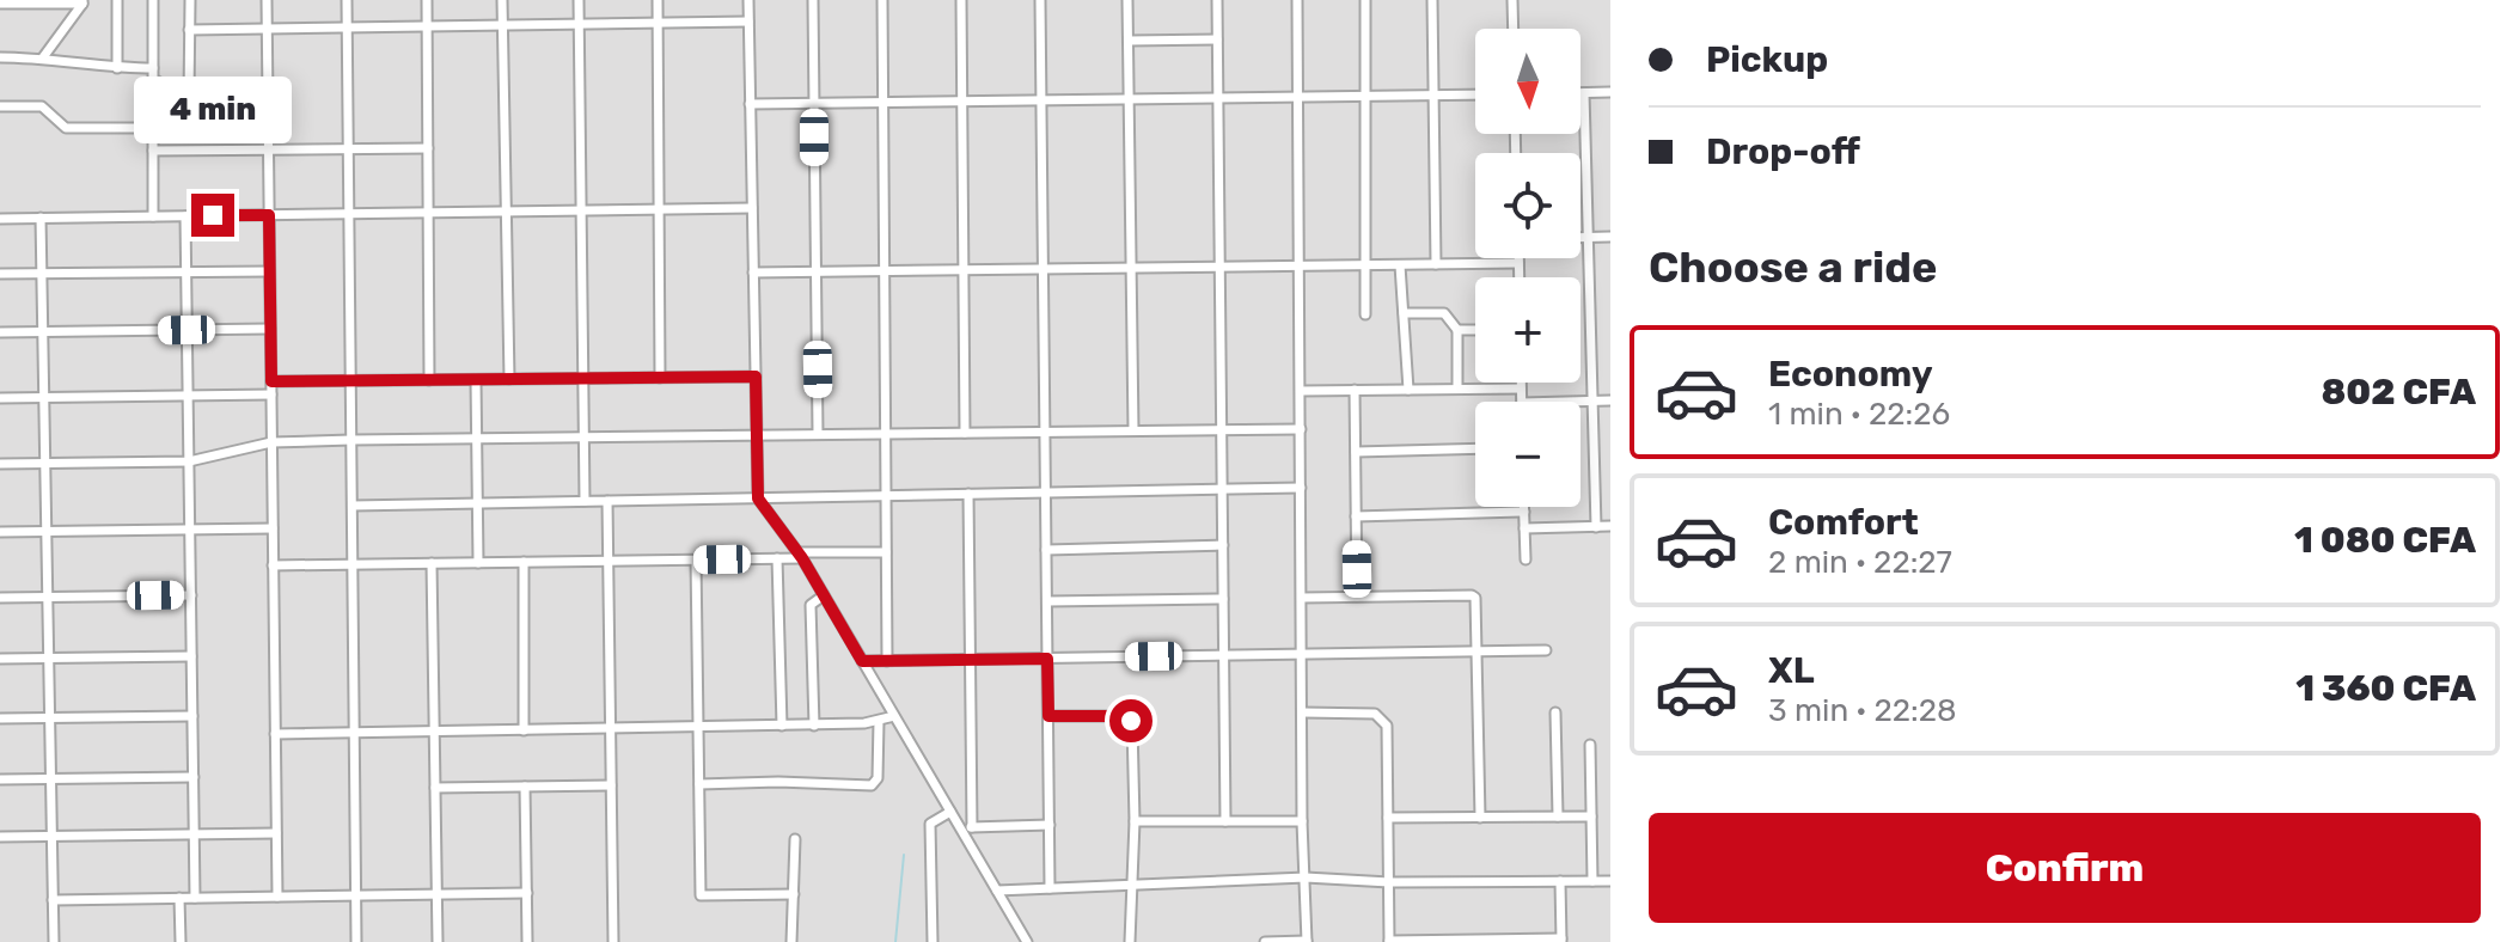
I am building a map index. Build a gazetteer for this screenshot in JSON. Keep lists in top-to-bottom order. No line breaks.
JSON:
{"north":"bottom","page":{"banner":["Pickup","Drop-off"],"map_buttons":["+","−"],"bubble":"4 min","heading":"Choose a ride","list":[{"name":"Economy","note":"1 min · 22:26","value":"802 CFA"},{"name":"Comfort","note":"2 min · 22:27","value":"1 080 CFA"},{"name":"XL","note":"3 min · 22:28","value":"1 360 CFA"}],"buttons":"Confirm"}}
